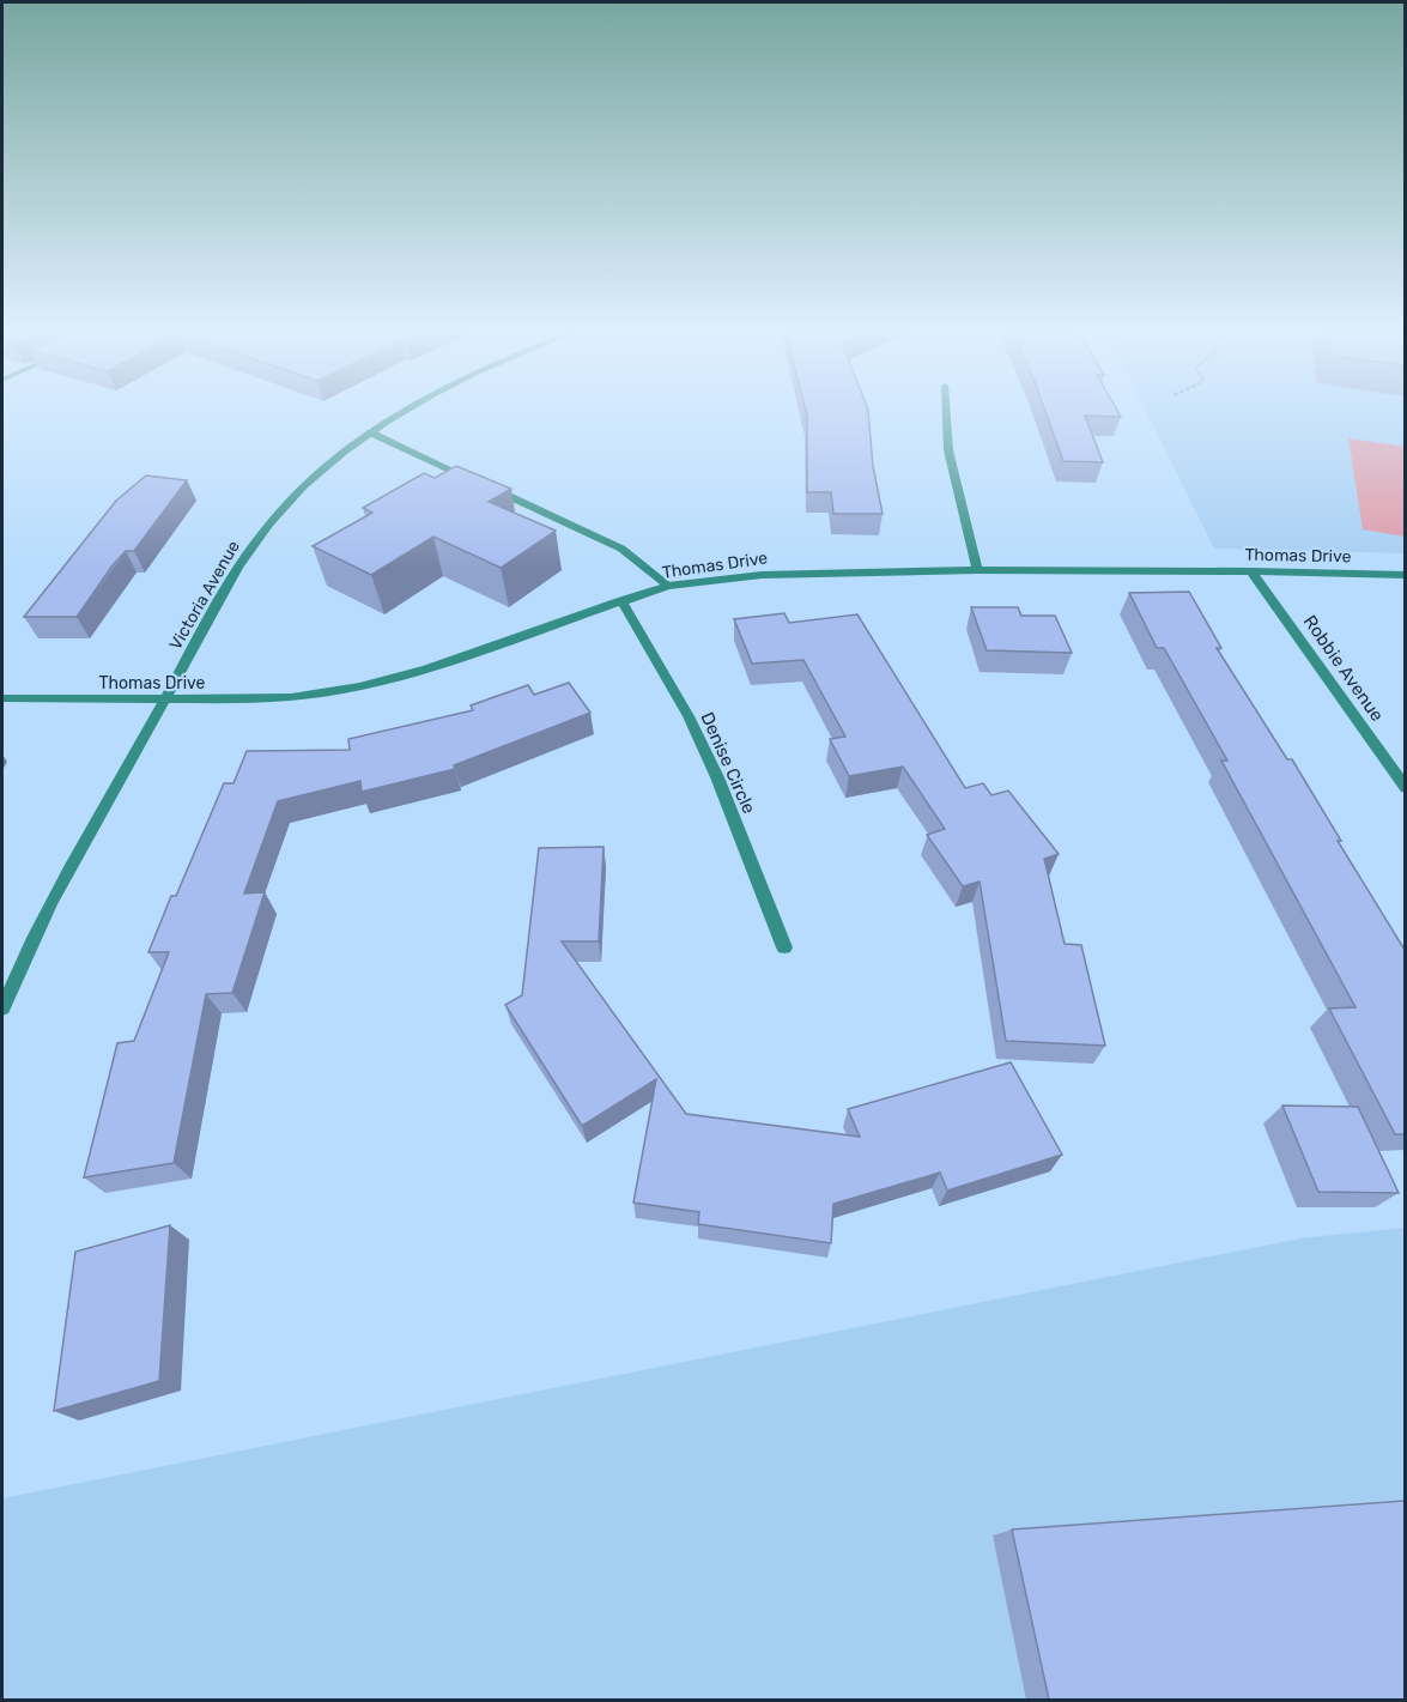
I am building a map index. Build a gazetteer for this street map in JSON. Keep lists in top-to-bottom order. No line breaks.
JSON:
{"streets":{"street":["Thomas Drive","Victoria Avenue","Robbie Avenue","Denise Circle"]},"crossings":[["Thomas Drive","Victoria Avenue"],["Thomas Drive","Robbie Avenue"],["Thomas Drive","Denise Circle"]]}
